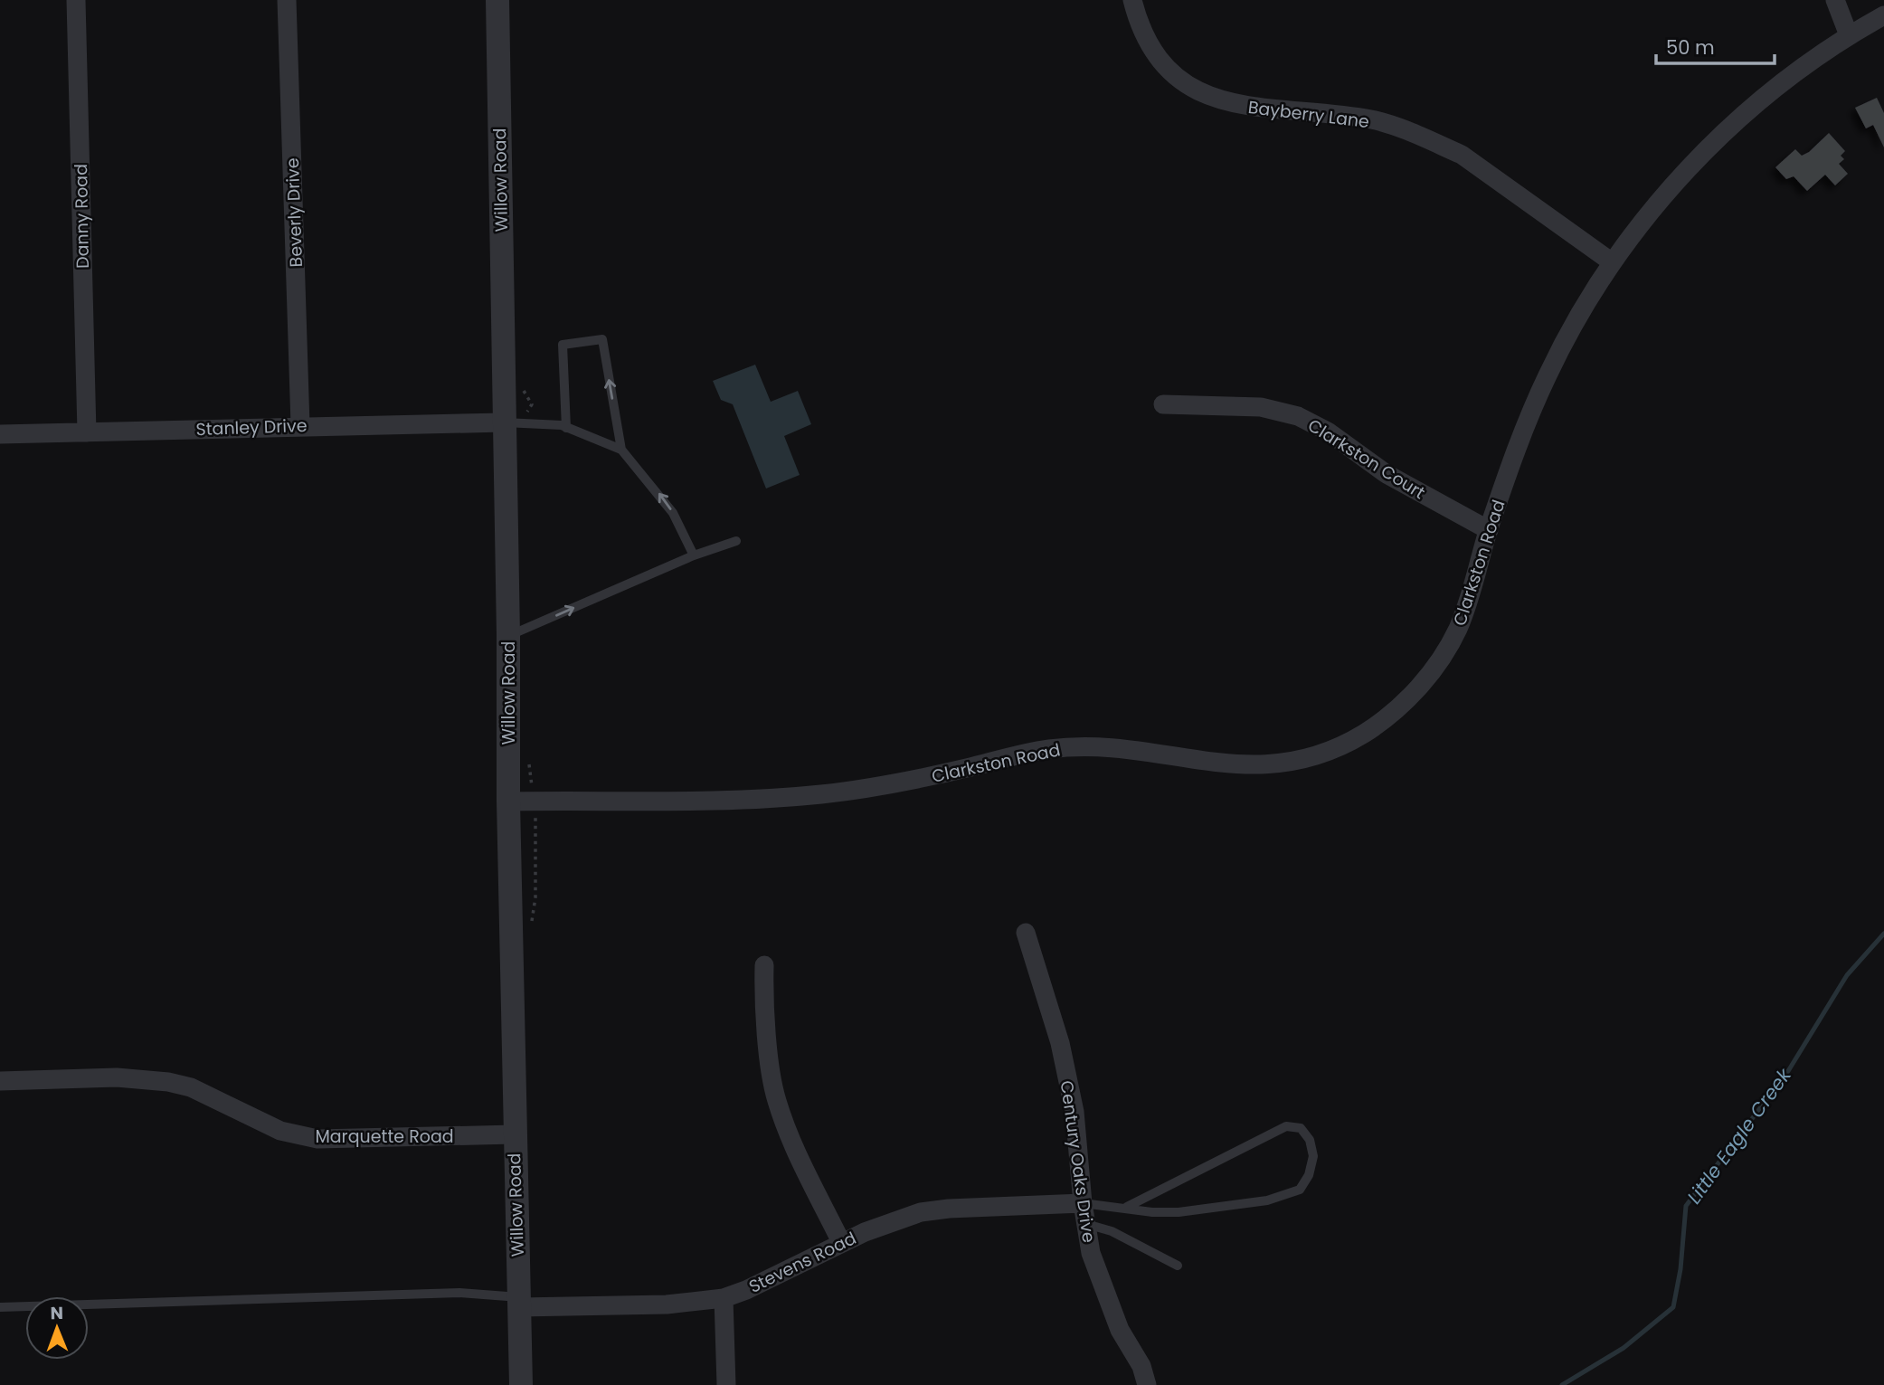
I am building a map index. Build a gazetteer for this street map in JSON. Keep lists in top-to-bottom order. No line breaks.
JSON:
{"streets":{"street":["Bayberry Lane","Willow Road","Beverly Drive","Danny Road","Stanley Drive","Clarkston Court","Clarkston Road","Marquette Road","Century Oaks Drive","Stevens Road"]},"crossings":[["Bayberry Lane","Clarkston Road"],["Willow Road","Stanley Drive"],["Willow Road","Clarkston Road"],["Willow Road","Marquette Road"],["Willow Road","Stevens Road"],["Beverly Drive","Stanley Drive"],["Danny Road","Stanley Drive"],["Clarkston Court","Clarkston Road"],["Century Oaks Drive","Stevens Road"]],"water":["Little Eagle Creek"],"scale_bar":"50 m","north":"top"}
